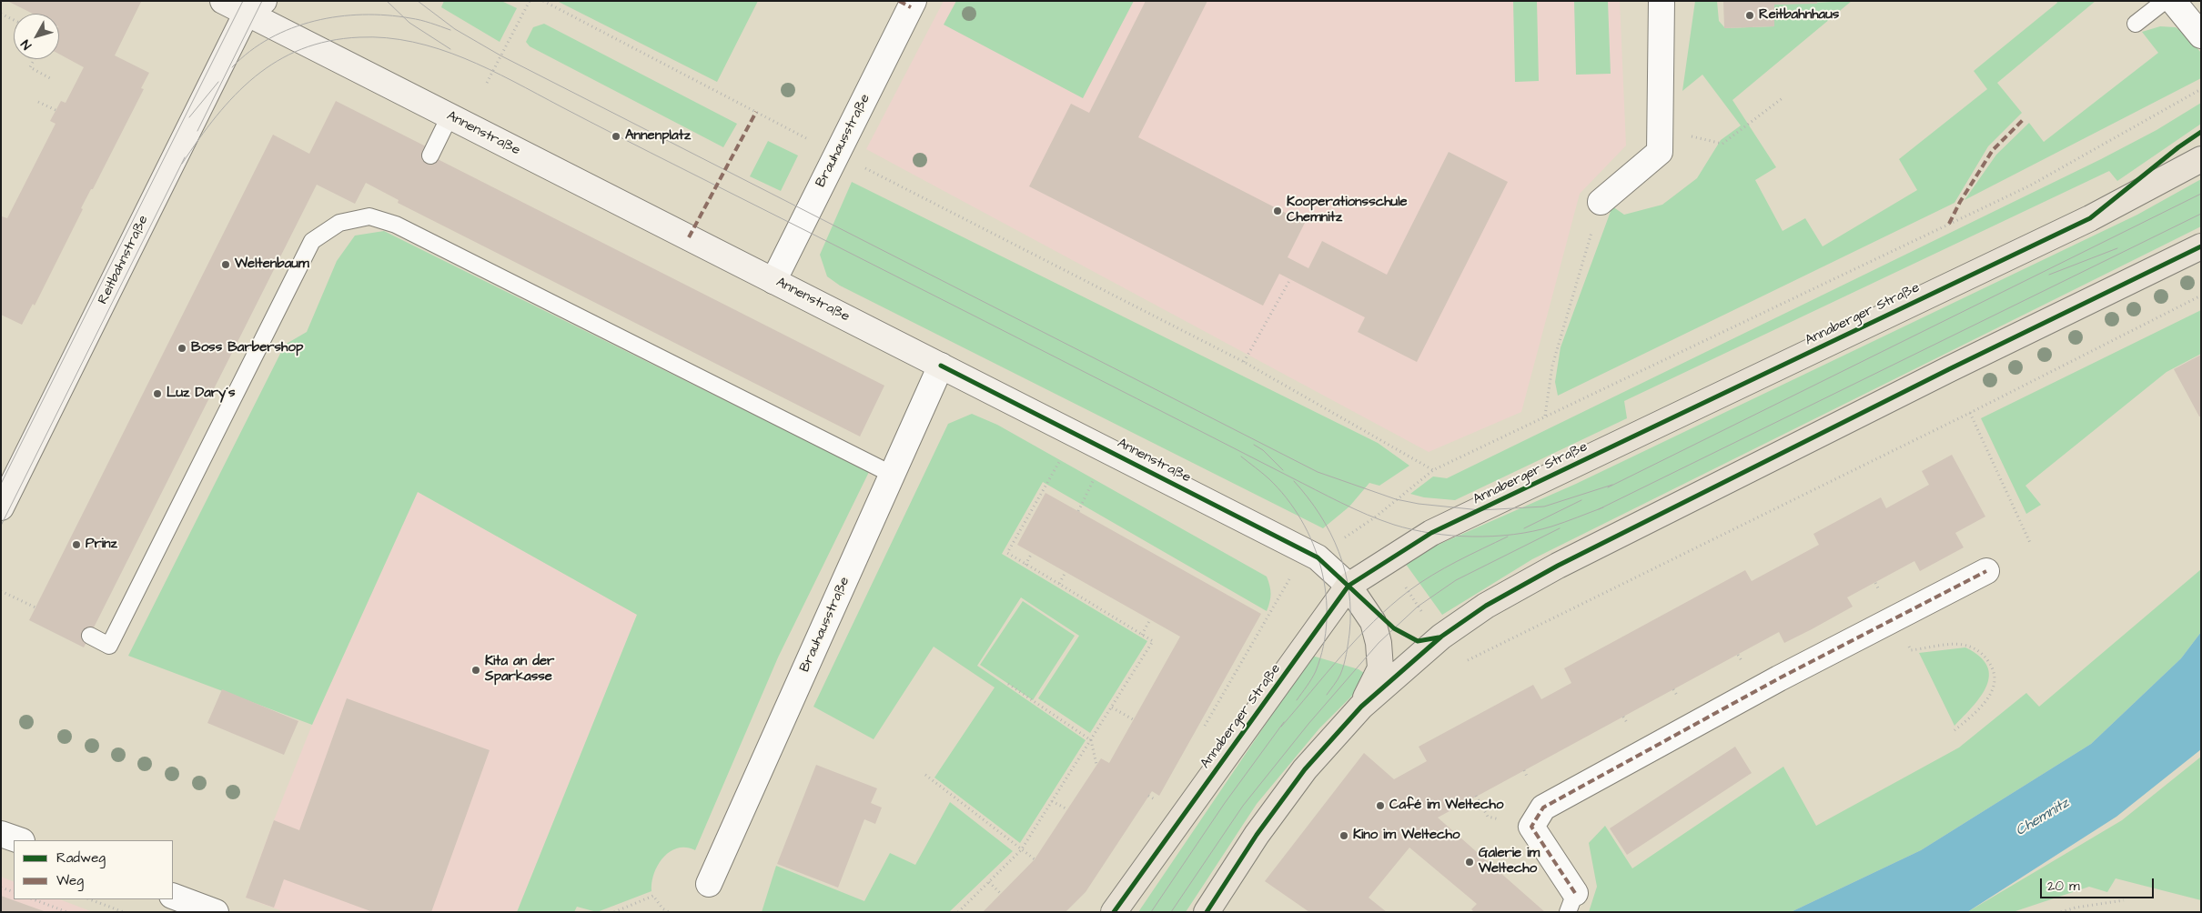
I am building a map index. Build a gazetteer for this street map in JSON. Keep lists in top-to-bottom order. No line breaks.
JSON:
{"streets":{"main road":["Annenstraße","Annaberger Straße"],"street":["Brauhausstraße","Reitbahnstraße"]},"crossings":[["Annenstraße","Brauhausstraße"],["Annenstraße","Reitbahnstraße"],["Annenstraße","Annaberger Straße"]],"water":["Chemnitz"],"places":["Reitbahnhaus","Annenplatz","Kooperationsschule Chemnitz","Weltenbaum","Boss Barbershop","Luz Dary´s","Prinz","Kita an der Sparkasse","Café im Weltecho","Kino im Weltecho","Galerie im Weltecho"],"legend":["Radweg","Weg"],"scale_bar":"20 m","north":"bottom left"}
